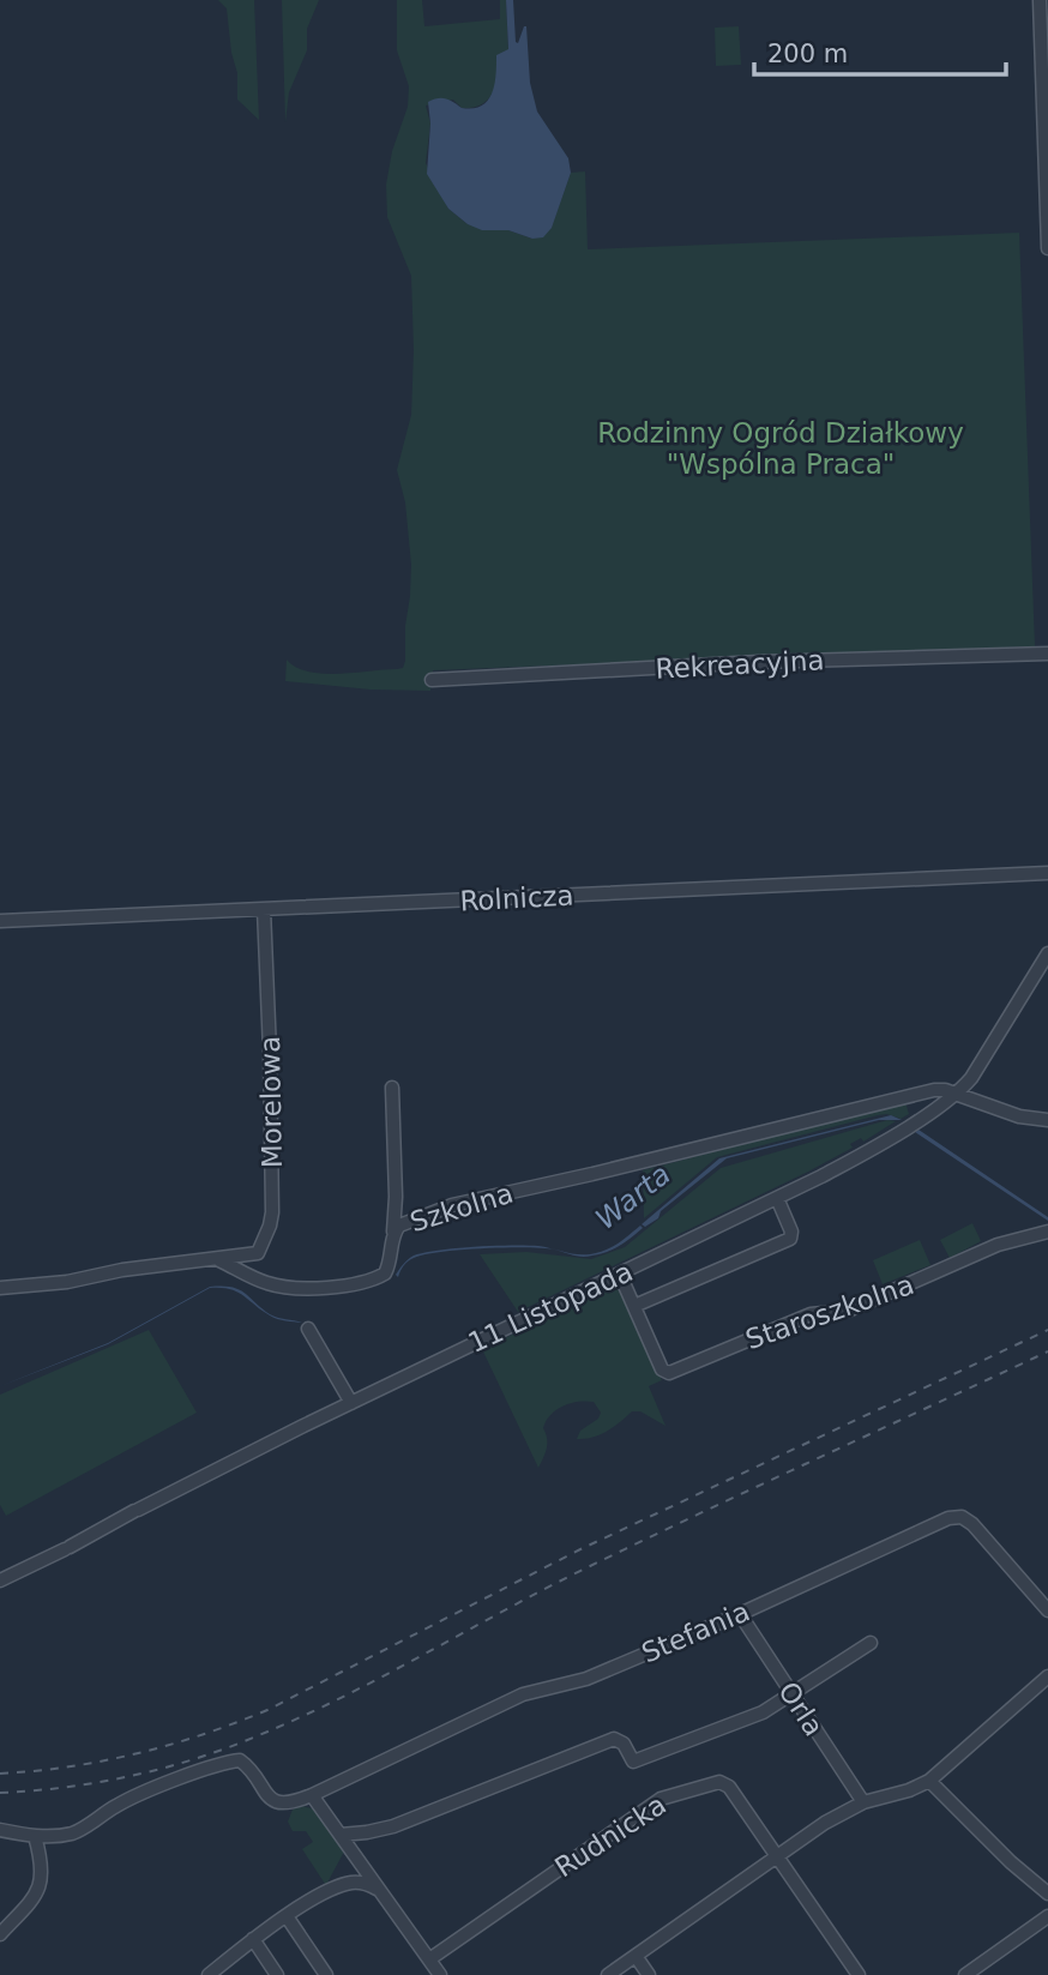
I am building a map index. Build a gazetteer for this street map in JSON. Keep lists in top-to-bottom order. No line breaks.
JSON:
{"streets":{"street":["Rekreacyjna","Rolnicza","Morelowa","Szkolna","11 Listopada","Staroszkolna","Stefania","Orla","Rudnicka"]},"crossings":[["Rolnicza","Morelowa"],["Morelowa","Szkolna"],["Szkolna","11 Listopada"],["11 Listopada","Staroszkolna"],["Stefania","Orla"]],"water":["Warta"],"parks":["Rodzinny Ogród Działkowy \"Wspólna Praca\""],"scale_bar":"200 m"}
